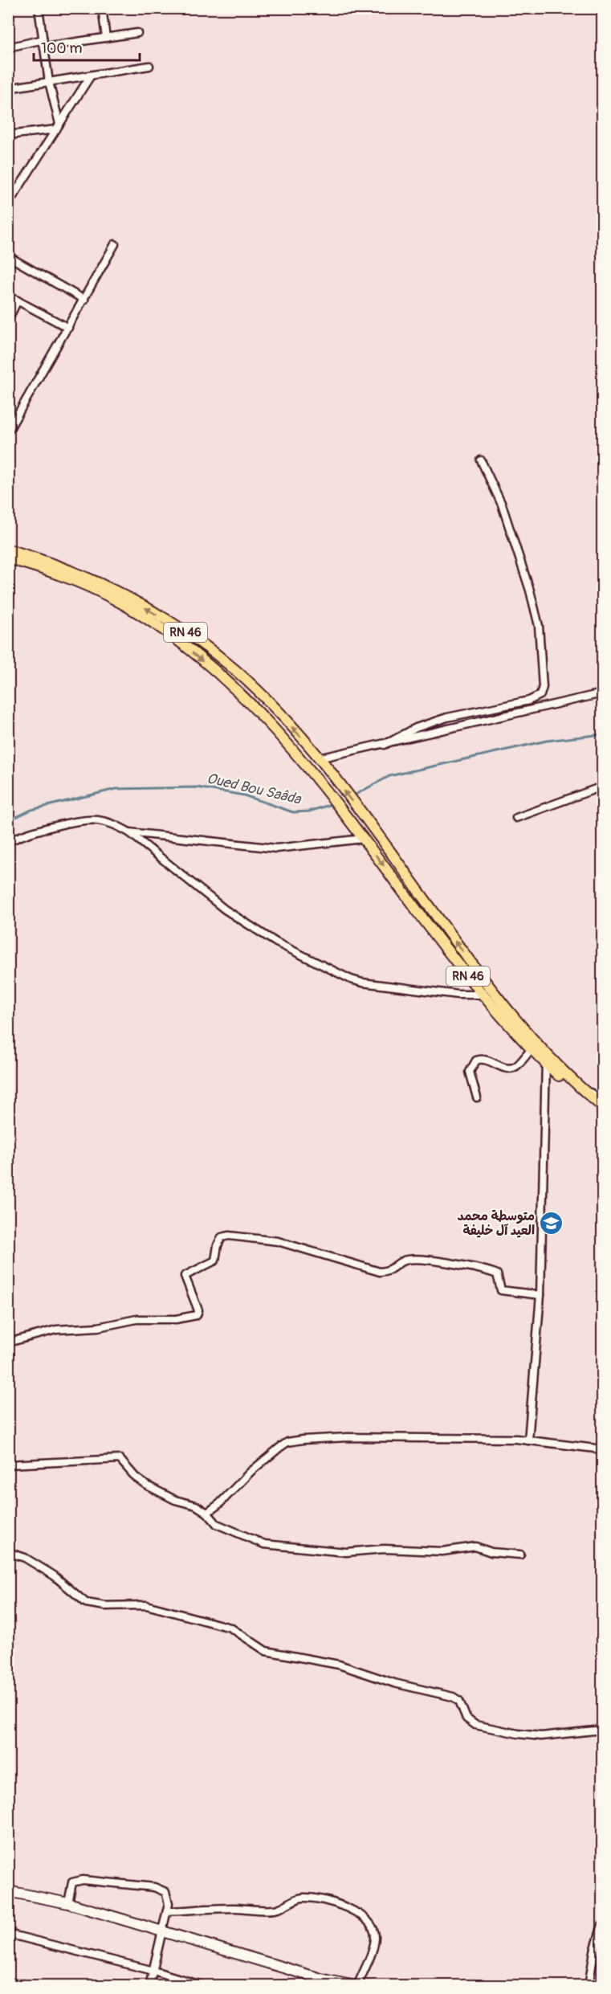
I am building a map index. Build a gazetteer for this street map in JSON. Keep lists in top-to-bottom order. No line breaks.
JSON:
{"streets":{"main road":["RN 46"]},"water":["Oued Bou Saâda"],"places":{"school or university":["متوسطة محمد العيد آل خليفة"]},"scale_bar":"100 m"}
